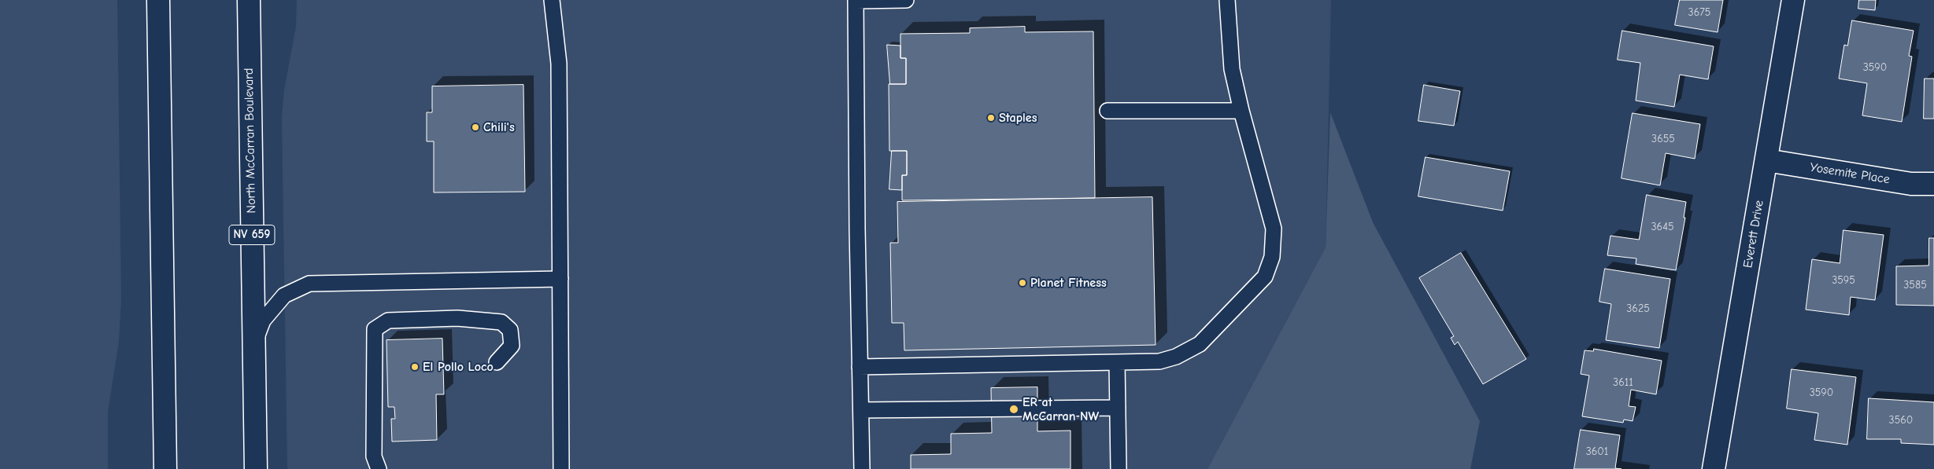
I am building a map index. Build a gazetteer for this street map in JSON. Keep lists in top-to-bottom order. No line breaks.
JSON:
{"streets":{"main road":["North McCarran Boulevard","Yosemite Place","Everett Drive","NV 659"]},"crossings":[["Yosemite Place","Everett Drive"]],"places":["Staples","Chili's","Planet Fitness","El Pollo Loco","ER at McCarran NW"],"house_numbers":["3675","3590","3655","3645","3595","3585","3625","3611","3590","3560","3601"]}
